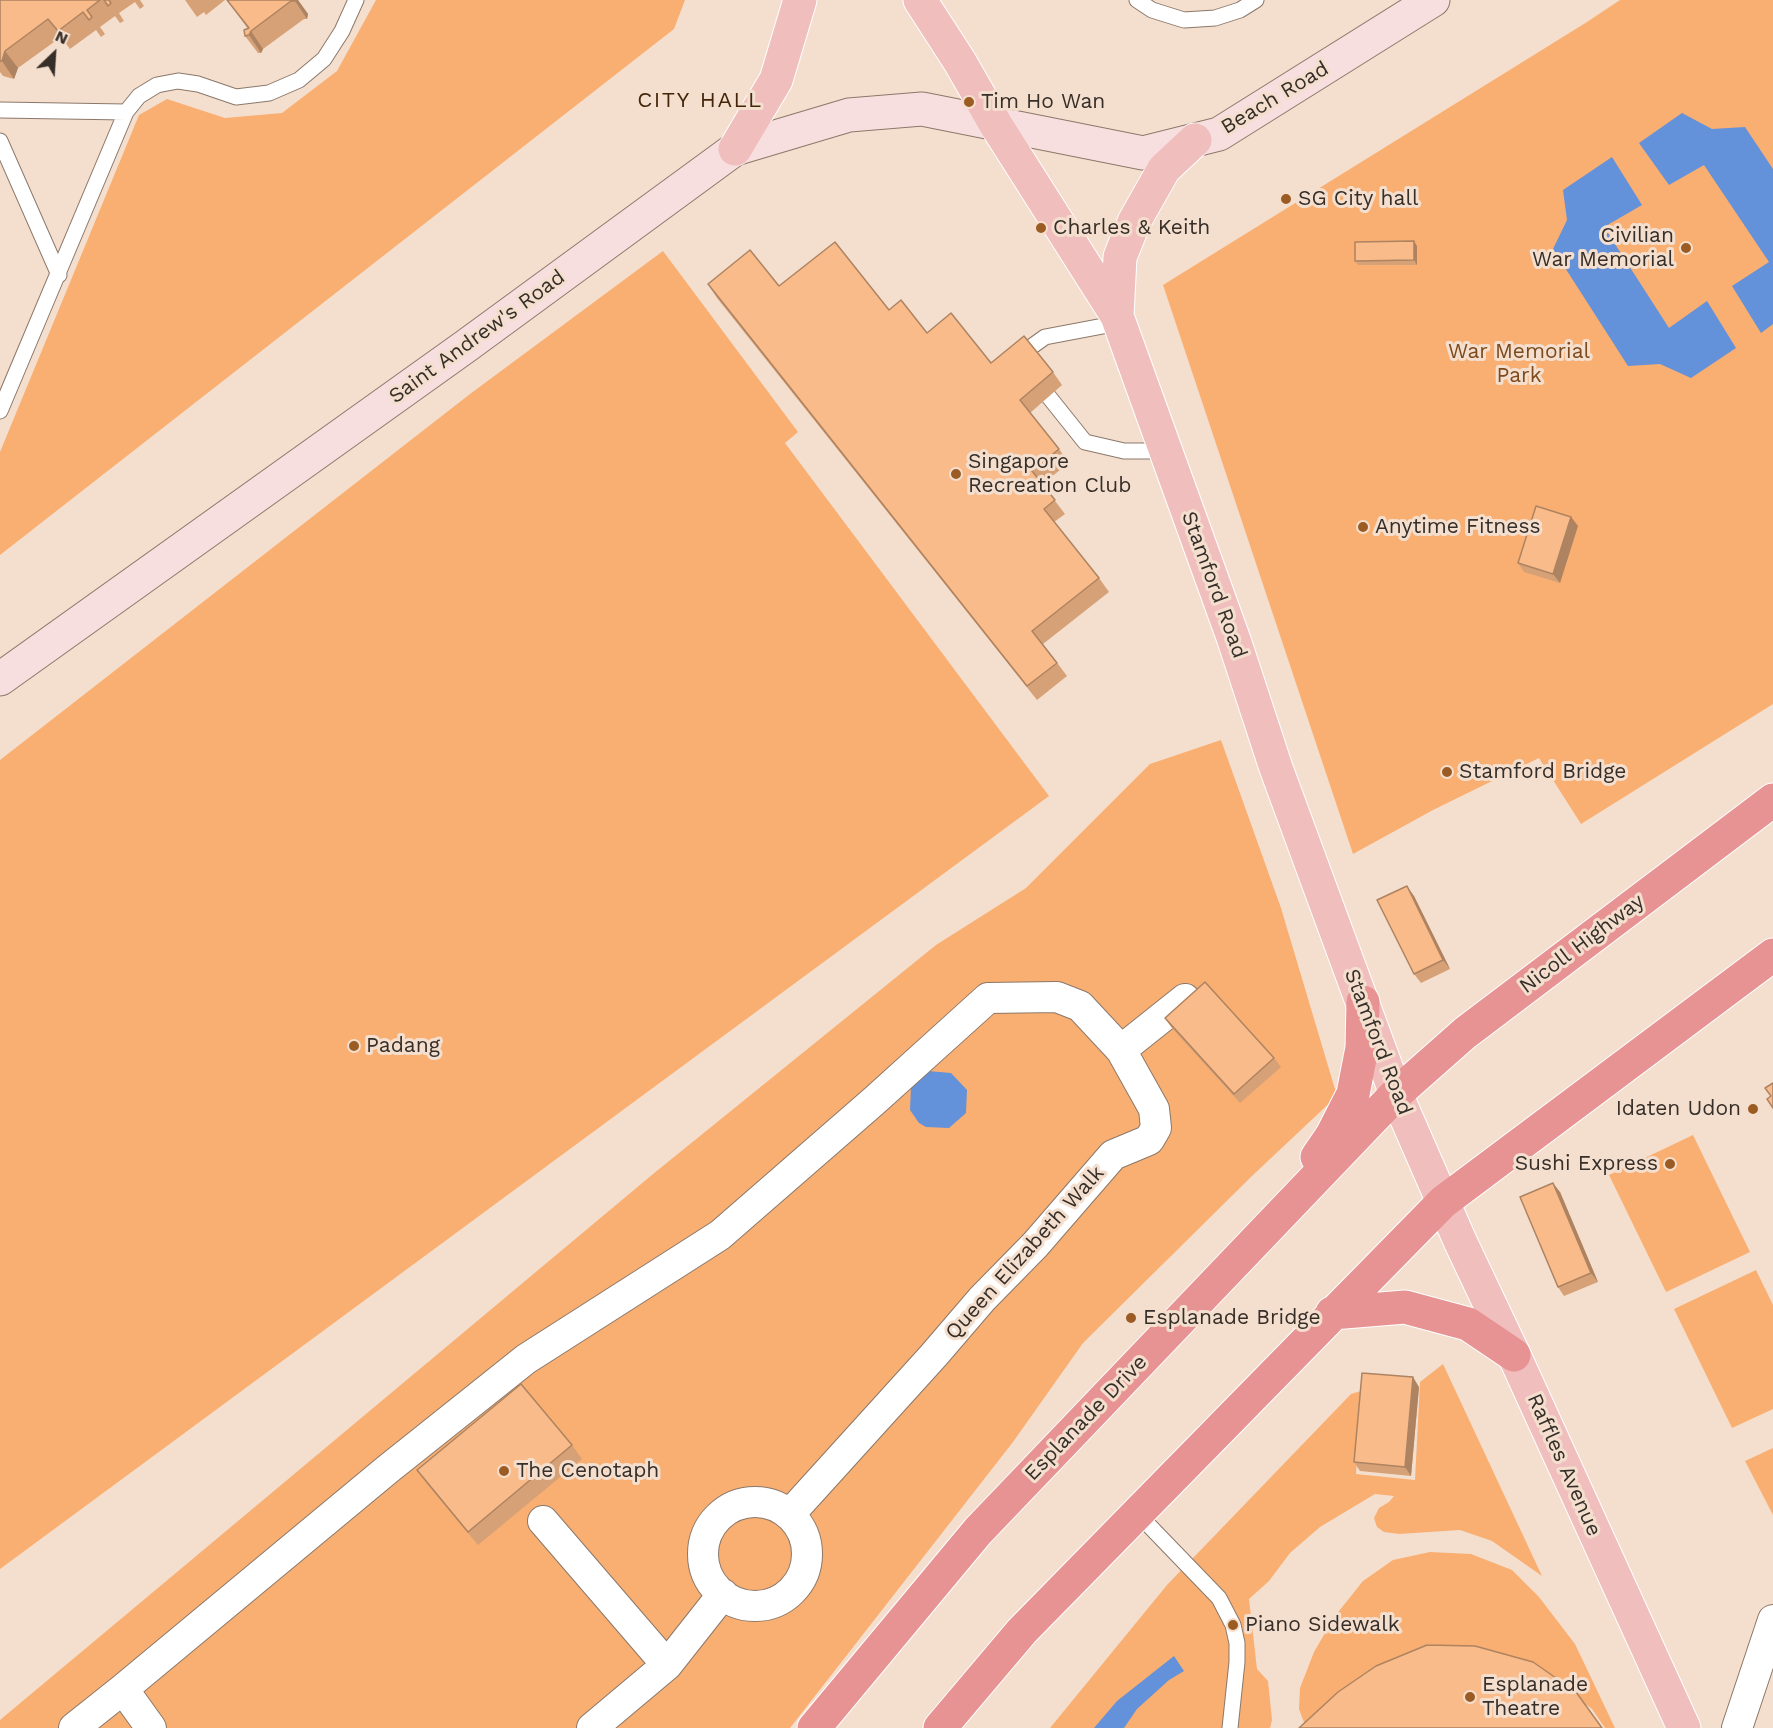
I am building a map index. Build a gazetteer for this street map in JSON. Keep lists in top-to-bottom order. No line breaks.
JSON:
{"streets":{"highway":["Nicoll Highway","Esplanade Drive"],"main road":["Stamford Road","Raffles Avenue"],"street":["Beach Road","Saint Andrew's Road","Queen Elizabeth Walk"]},"crossings":[["Beach Road","Saint Andrew's Road"],["Beach Road","Stamford Road"],["Saint Andrew's Road","Stamford Road"],["Stamford Road","Nicoll Highway"],["Stamford Road","Esplanade Drive"],["Stamford Road","Raffles Avenue"],["Nicoll Highway","Esplanade Drive"]],"districts":["CITY HALL"],"parks":["War Memorial Park"],"places":["Tim Ho Wan","SG City hall","Charles & Keith","Civilian War Memorial","Singapore Recreation Club","Anytime Fitness","Stamford Bridge","Padang","Idaten Udon","Sushi Express","Esplanade Bridge","The Cenotaph","Piano Sidewalk","Esplanade Theatre"],"north":"top right"}
